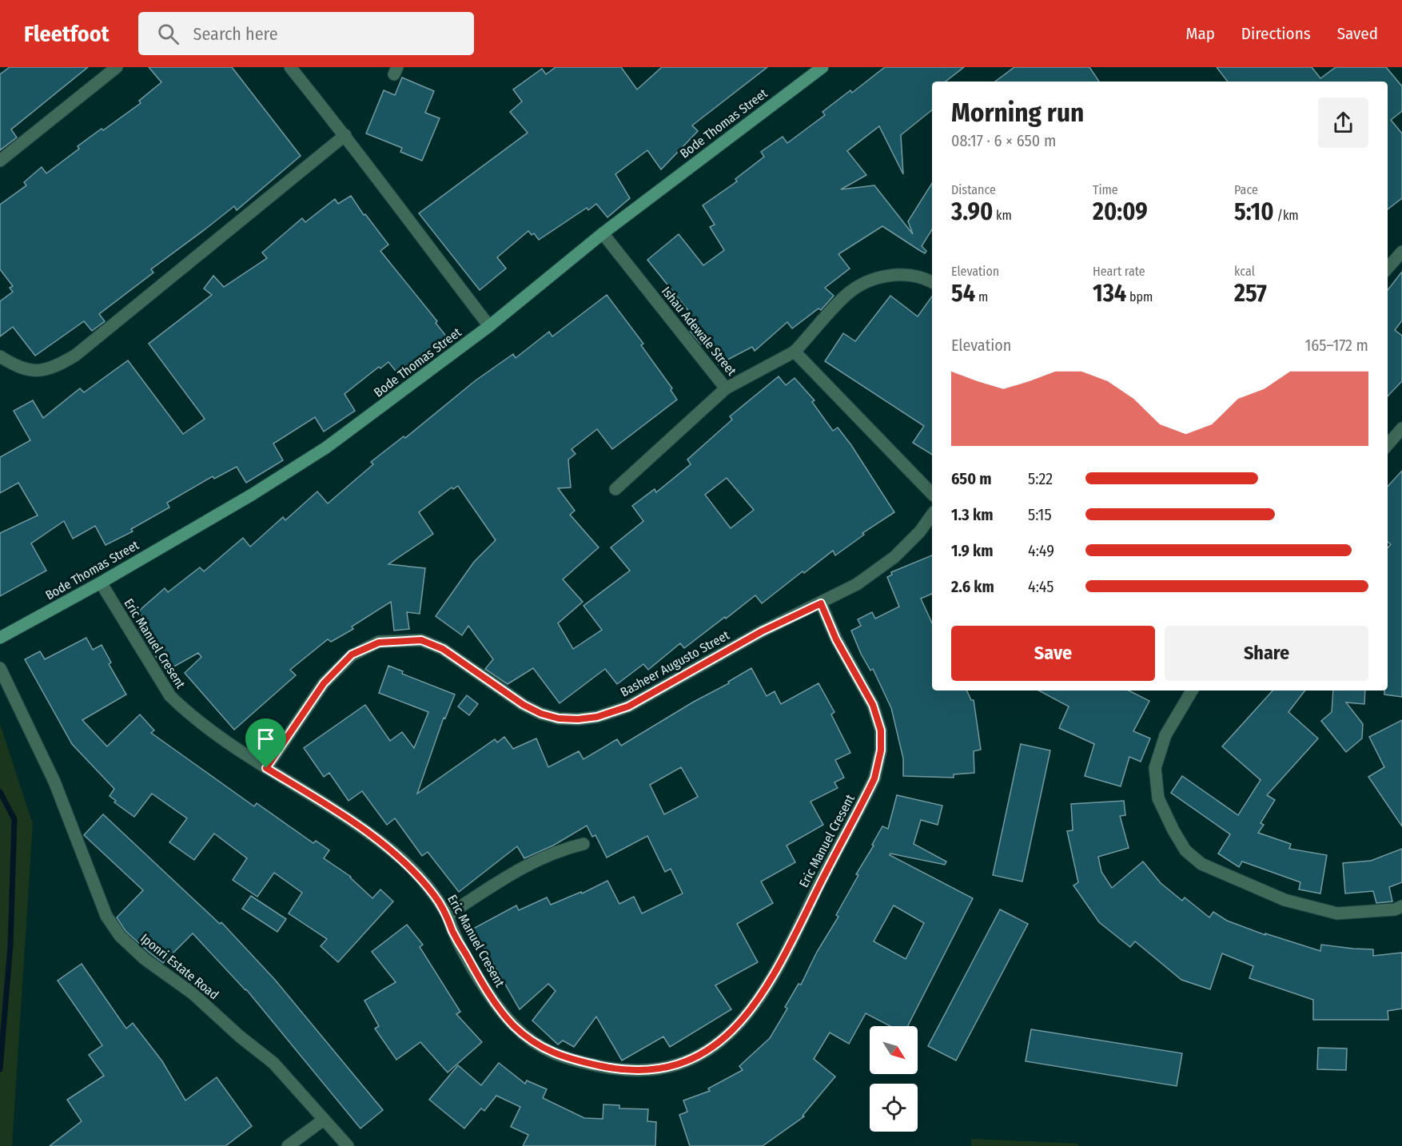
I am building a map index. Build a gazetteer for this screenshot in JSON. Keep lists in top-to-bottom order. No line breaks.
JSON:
{"streets":{"main road":["Bode Thomas Street"],"street":["Ishau Adewale Street","Eric Manuel Cresent","Basheer Augusto Street","Iponri Estate Road"]},"crossings":[["Bode Thomas Street","Ishau Adewale Street"],["Bode Thomas Street","Eric Manuel Cresent"],["Eric Manuel Cresent","Basheer Augusto Street"]],"north":"bottom right","page":{"header":"Fleetfoot","search":"Search here","nav":["Map","Directions","Saved"],"heading":["Morning run","08:17 · 6 × 650 m"],"stats":[["Distance","3.90 km"],["Time","20:09"],["Pace","5:10 /km"],["Elevation","54 m"],["Heart rate","134 bpm"],["kcal","257"]],"chart":["Elevation","165–172 m"],"list":[{"name":"650 m","note":"5:22"},{"name":"1.3 km","note":"5:15"},{"name":"1.9 km","note":"4:49"},{"name":"2.6 km","note":"4:45"}],"buttons":["Save","Share"]}}
